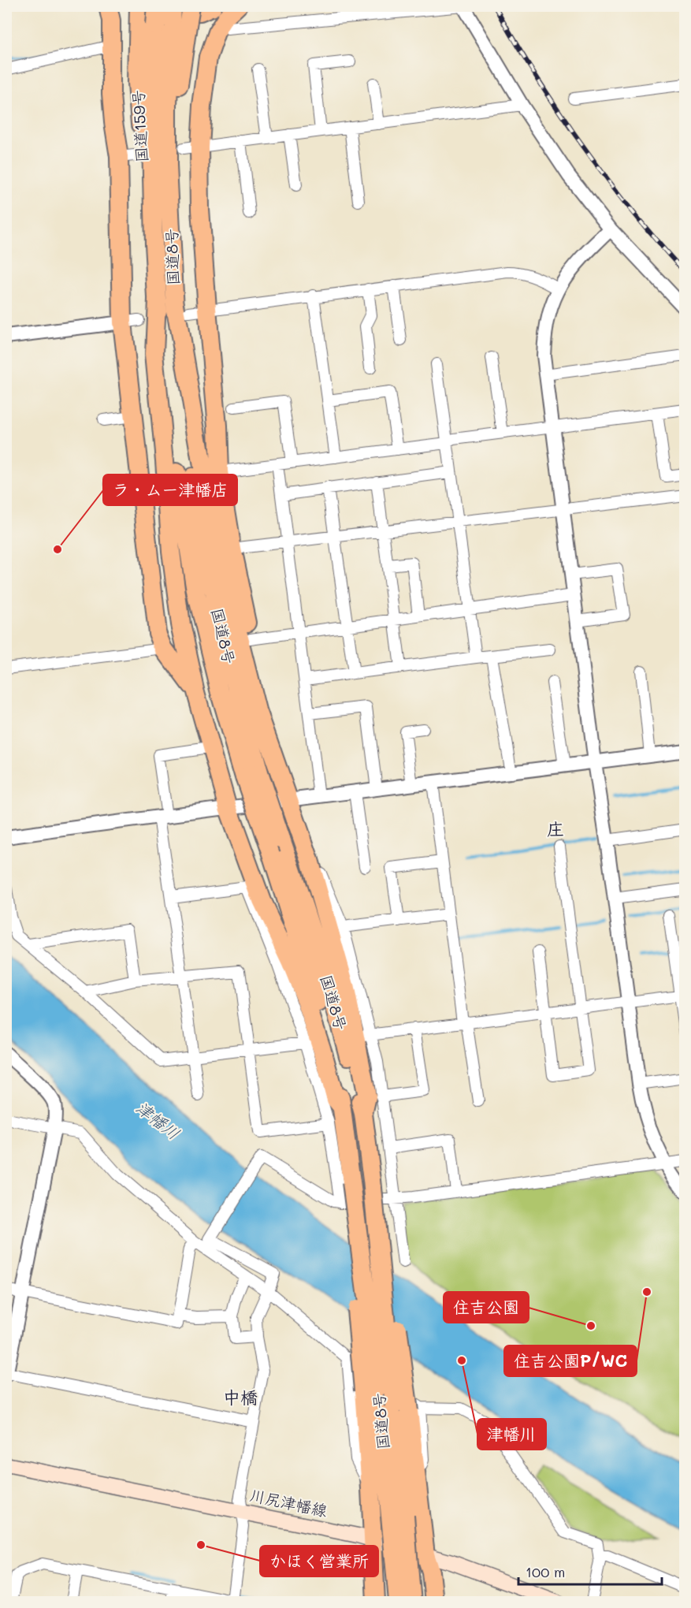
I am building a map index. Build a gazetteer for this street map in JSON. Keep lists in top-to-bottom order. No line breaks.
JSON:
{"streets":{"highway":["国道159号","国道8号"],"main road":["川尻津幡線"]},"crossings":[["国道159号","国道8号"]],"districts":["庄","中橋"],"water":["津幡川"],"places":["ラ・ムー津幡店","住吉公園P/WC","住吉公園","津幡川","かほく営業所"],"scale_bar":"100 m"}
